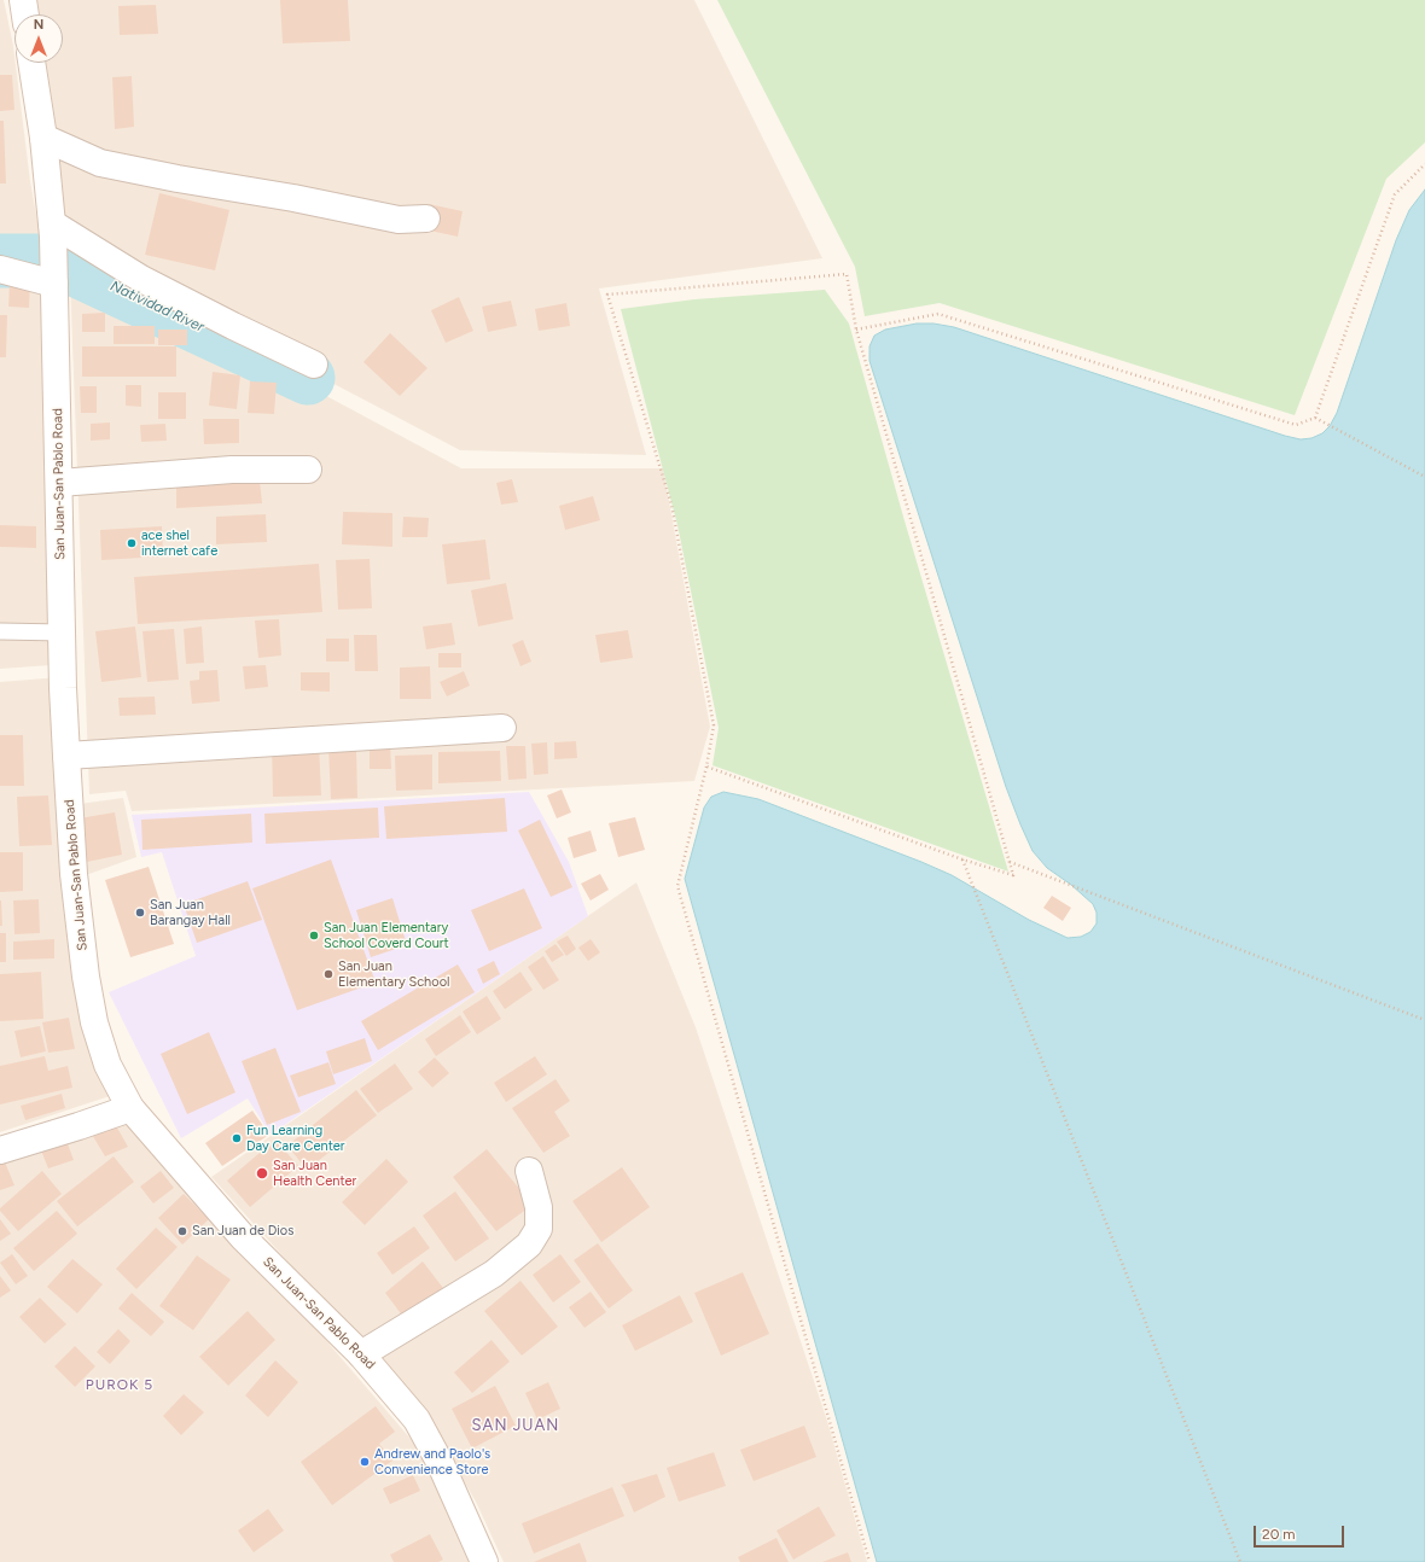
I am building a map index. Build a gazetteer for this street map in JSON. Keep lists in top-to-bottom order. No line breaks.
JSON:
{"streets":{"street":["San Juan-San Pablo Road"]},"districts":["PUROK 5","SAN JUAN"],"water":["Natividad River"],"places":["ace shel internet cafe","San Juan Barangay Hall","San Juan Elementary School Coverd Court","San Juan Elementary School","Fun Learning Day Care Center","San Juan Health Center","San Juan de Dios","Andrew and Paolo's Convenience Store"],"scale_bar":"20 m","north":"top"}
